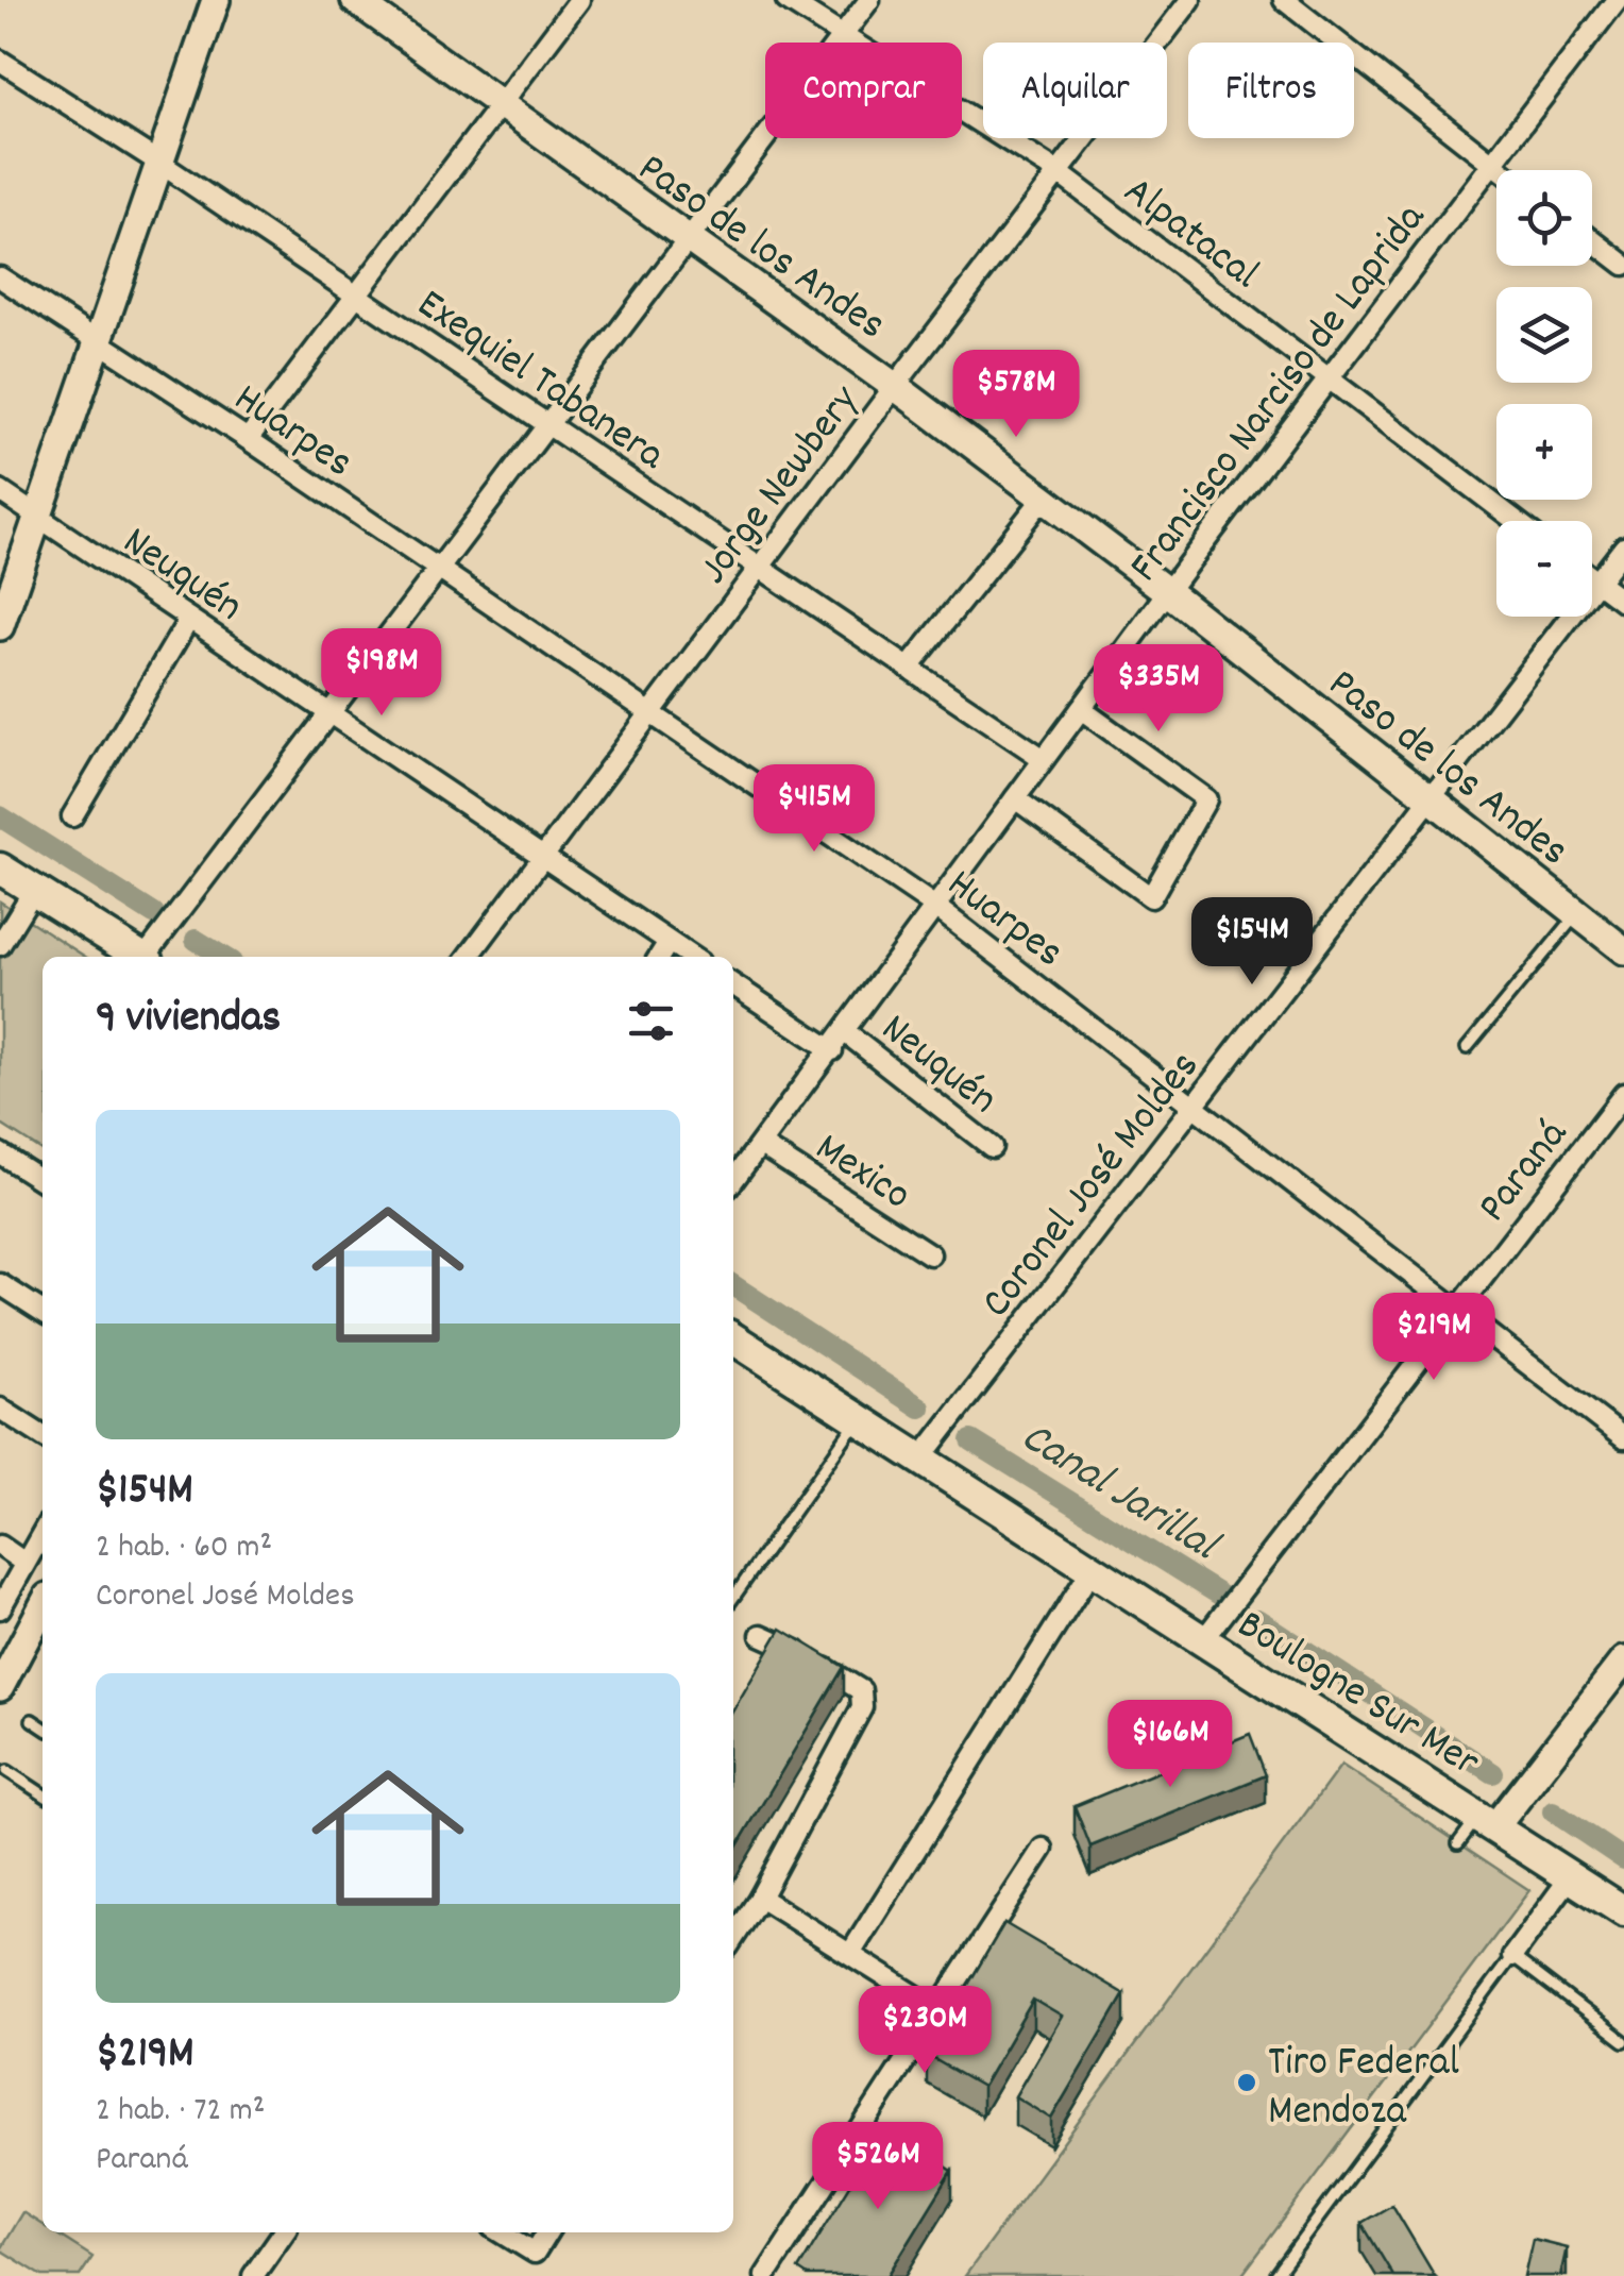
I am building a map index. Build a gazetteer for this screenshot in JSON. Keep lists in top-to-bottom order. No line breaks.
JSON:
{"streets":{"main road":["Boulogne Sur Mer"],"street":["Alpatacal","Paso de los Andes","Exequiel Tabanera","Francisco Narciso de Laprida","Huarpes","Jorge Newbery","Neuquén","Mexico","Paraná","Coronel José Moldes"]},"crossings":[["Alpatacal","Francisco Narciso de Laprida"],["Alpatacal","Jorge Newbery"],["Paso de los Andes","Francisco Narciso de Laprida"],["Paso de los Andes","Jorge Newbery"],["Paso de los Andes","Coronel José Moldes"],["Exequiel Tabanera","Francisco Narciso de Laprida"],["Exequiel Tabanera","Jorge Newbery"],["Francisco Narciso de Laprida","Huarpes"],["Francisco Narciso de Laprida","Neuquén"],["Francisco Narciso de Laprida","Mexico"],["Huarpes","Jorge Newbery"],["Huarpes","Paraná"],["Huarpes","Coronel José Moldes"],["Jorge Newbery","Neuquén"],["Paraná","Boulogne Sur Mer"],["Coronel José Moldes","Boulogne Sur Mer"]],"water":["Canal Jarillal"],"places":["Tiro Federal Mendoza"],"page":{"chip":["Comprar","Alquilar","Filtros"],"map_buttons":["+","−"],"price":["$578M","$198M","$335M","$415M","$154M","$219M","$166M","$230M","$526M"],"heading":"9 viviendas","list":[{"name":"$154M","note":"2 hab. · 60 m² · Coronel José Moldes"},{"name":"$219M","note":"2 hab. · 72 m² · Paraná"}]}}
